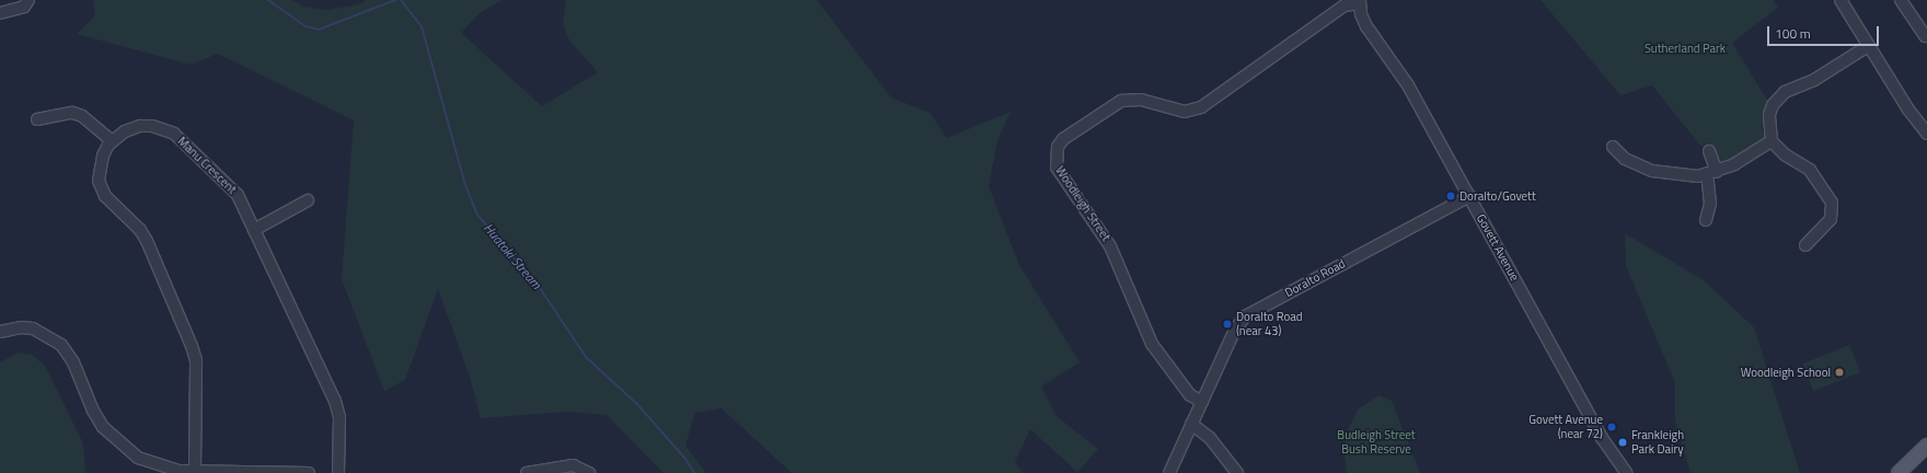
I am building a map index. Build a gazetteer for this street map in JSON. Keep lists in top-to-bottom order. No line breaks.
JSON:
{"streets":{"street":["Manu Crescent","Woodleigh Street","Govett Avenue","Doralto Road"]},"crossings":[["Woodleigh Street","Govett Avenue"],["Woodleigh Street","Doralto Road"],["Govett Avenue","Doralto Road"]],"water":["Huatoki Stream"],"parks":["Sutherland Park","Budleigh Street Bush Reserve"],"places":["Doralto/Govett","Doralto Road (near 43)","Woodleigh School","Govett Avenue (near 72)","Frankleigh Park Dairy"],"scale_bar":"100 m"}
